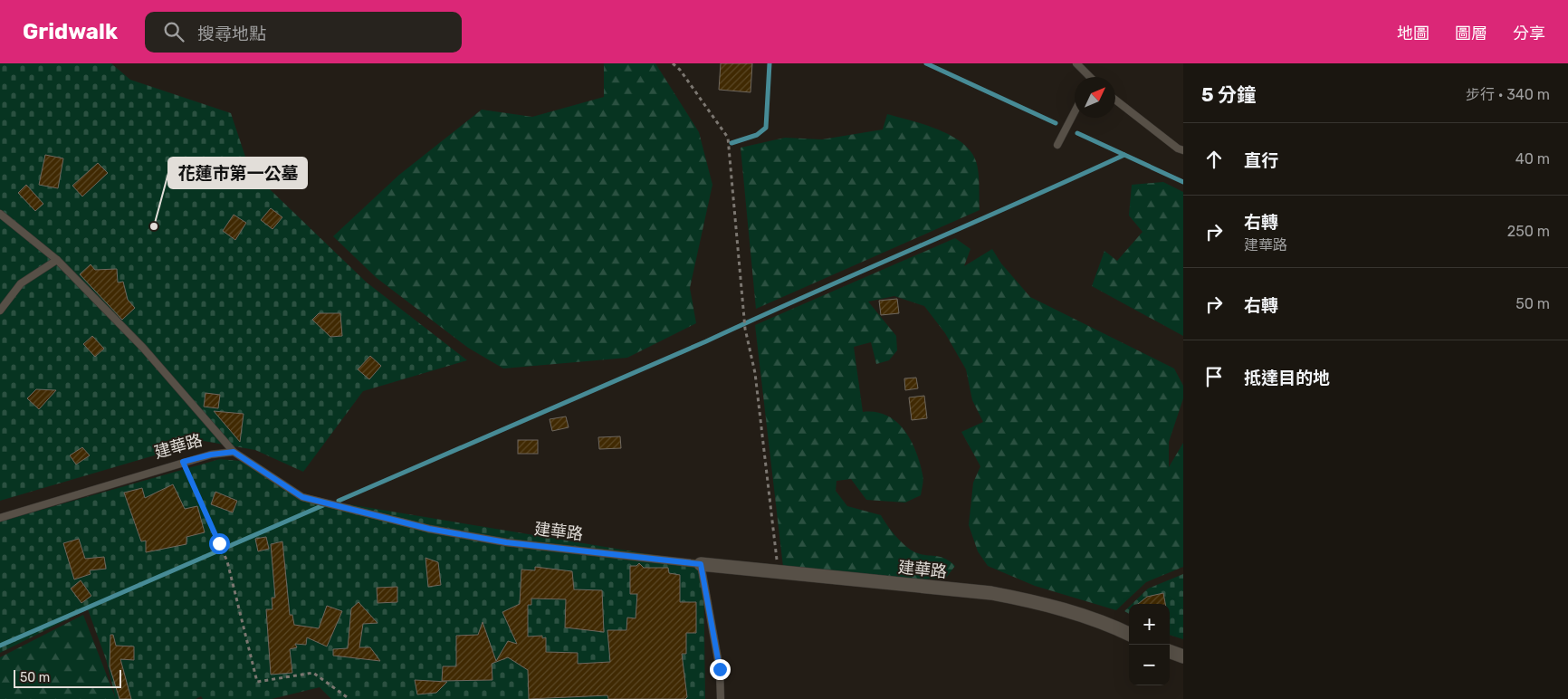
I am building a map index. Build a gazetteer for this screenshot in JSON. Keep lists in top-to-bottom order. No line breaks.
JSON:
{"streets":{"street":["建華路"]},"places":["花蓮市第一公墓"],"scale_bar":"50 m","north":"top right","page":{"header":"Gridwalk","search":"搜尋地點","nav":["地圖","圖層","分享"],"heading":["5 分鐘","步行 · 340 m"],"list":[["直行","40 m"],["右轉","建華路","250 m"],["右轉","50 m"],"抵達目的地"],"map_buttons":["+","−"],"scale":"50 m"}}
